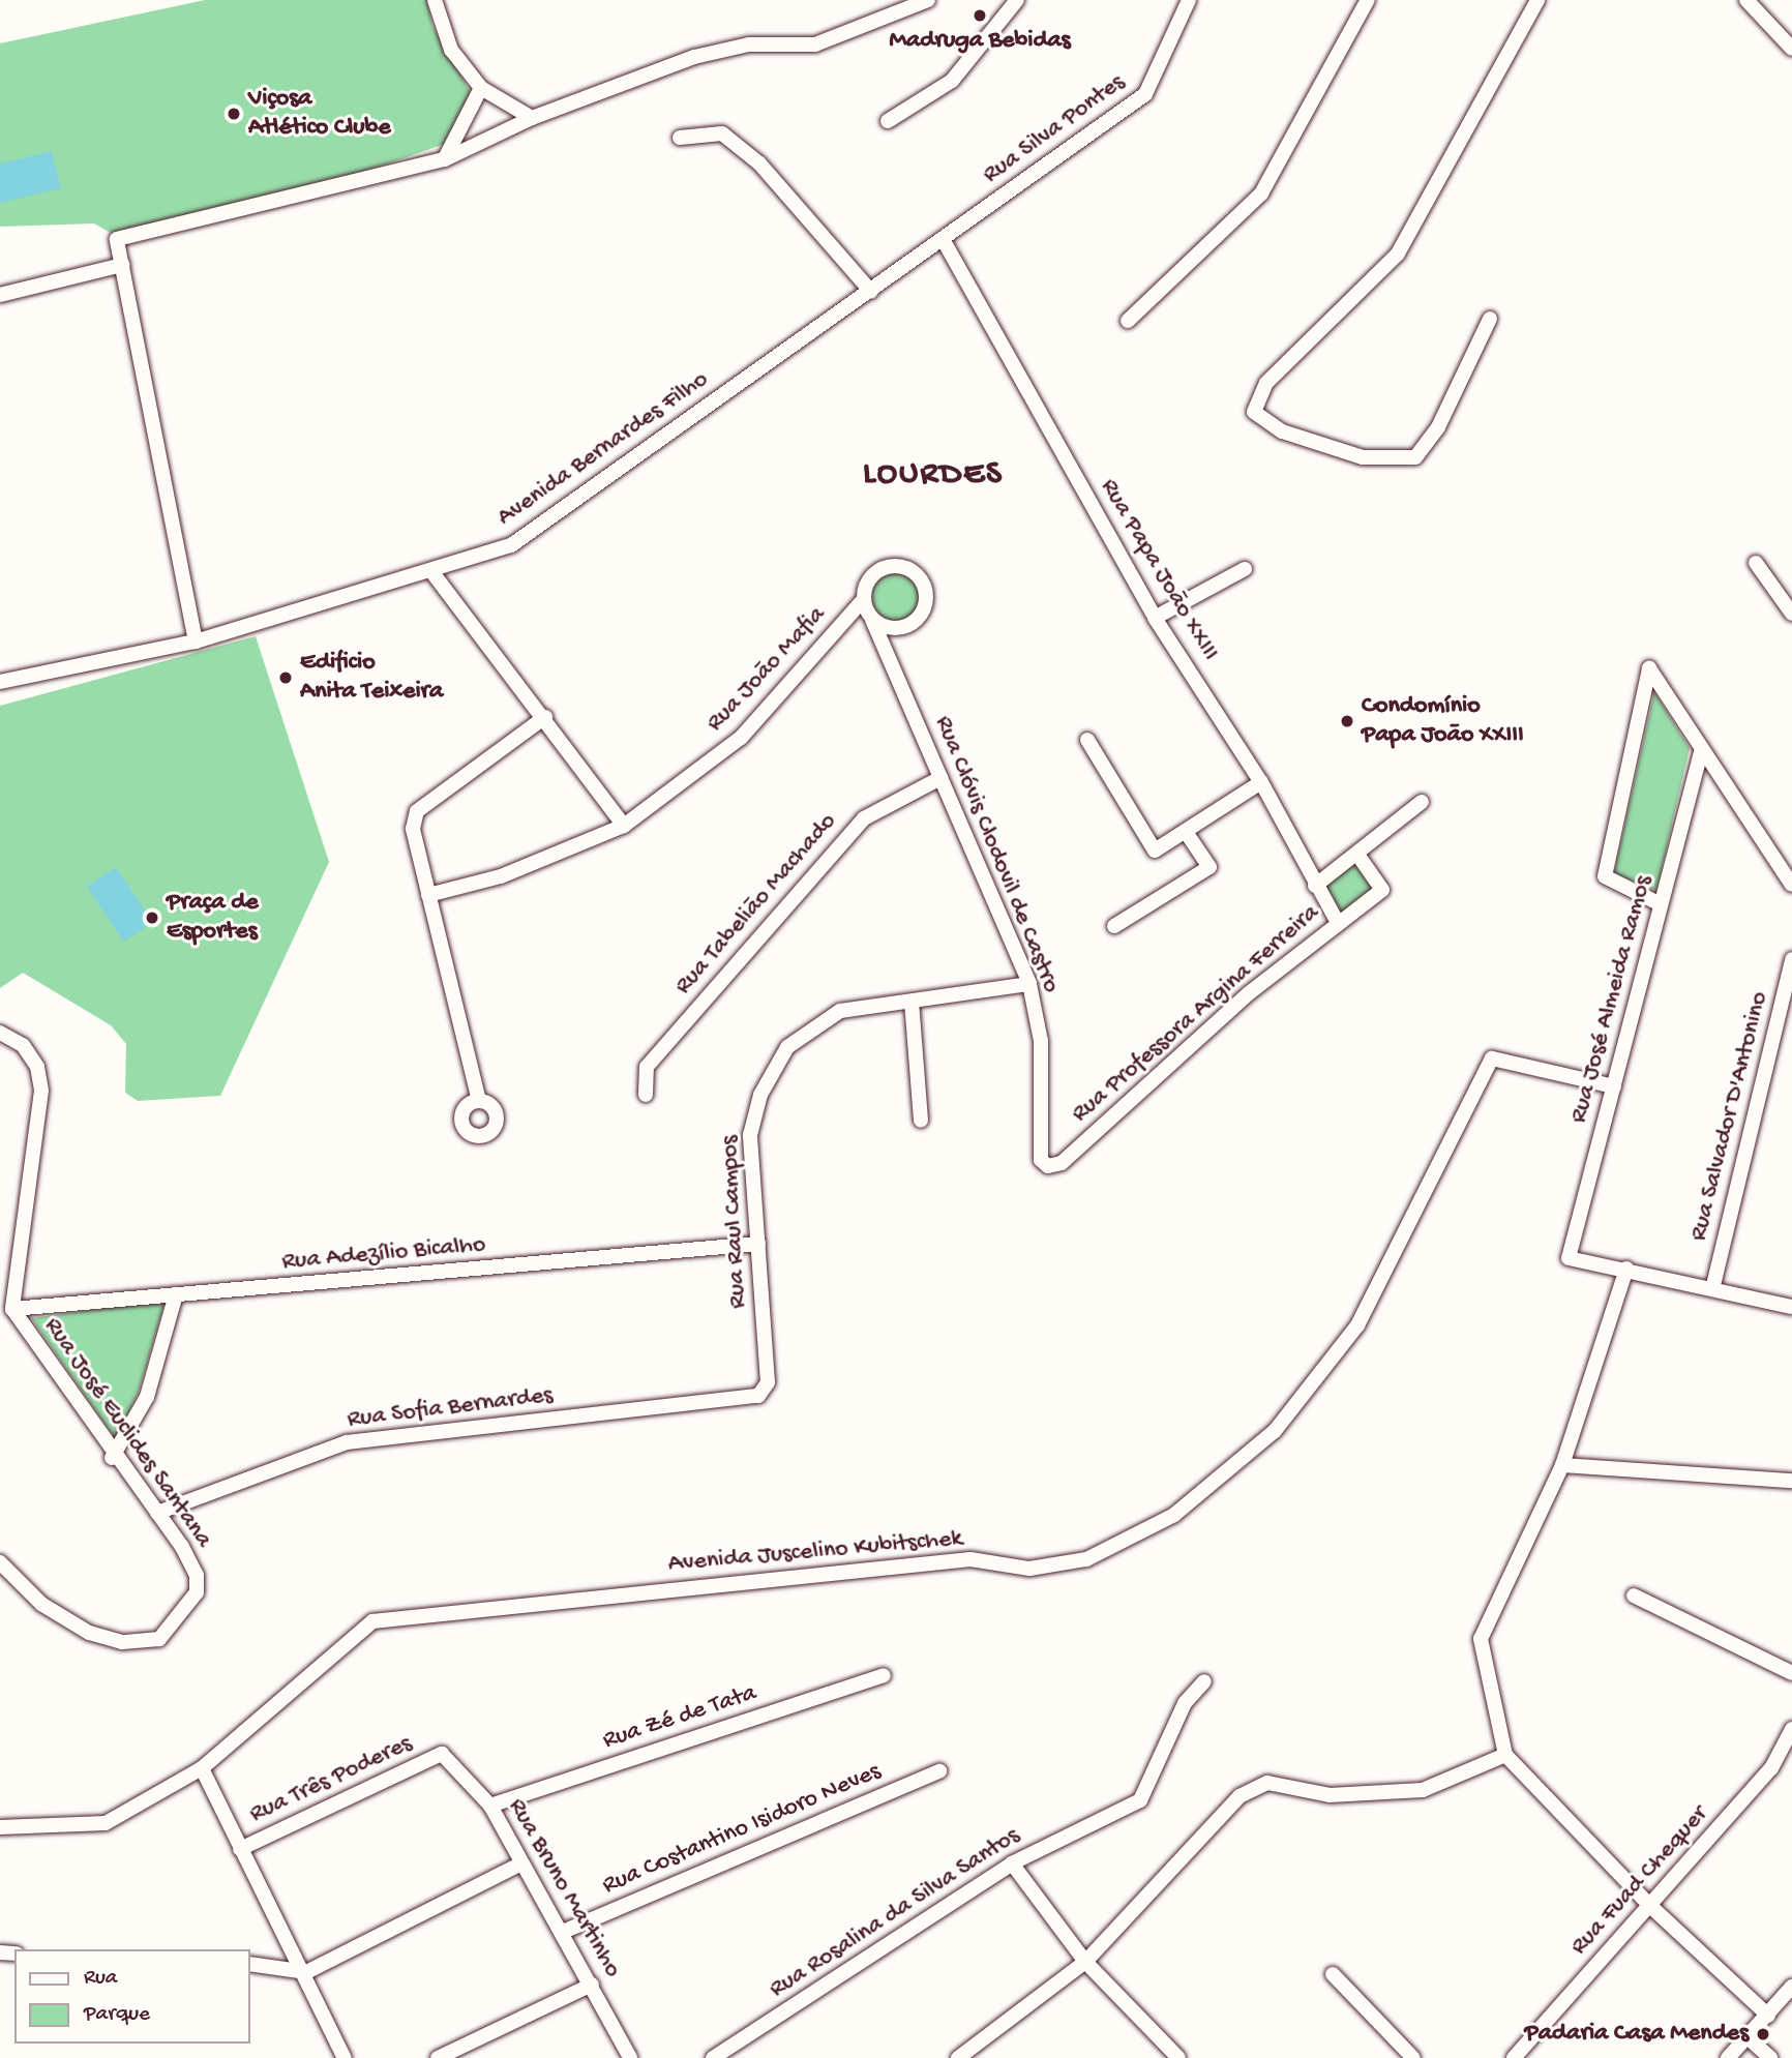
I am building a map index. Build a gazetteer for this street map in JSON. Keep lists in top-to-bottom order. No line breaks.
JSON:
{"streets":{"street":["Rua Silva Pontes","Avenida Bernardes Filho","Rua Papa João XXIII","Rua João Mafia","Rua Clóvis Clodovil de Castro","Rua Tabelião Machado","Rua José Almeida Ramos","Rua Professora Argina Ferreira","Rua Salvador D'Antonino","Rua Raul Campos","Rua Adezílio Bicalho","Rua Sofia Bernardes","Rua José Euclides Santana","Avenida Juscelino Kubitschek","Rua Zé de Tata","Rua Três Poderes","Rua Costantino Isidoro Neves","Rua Fuad Chequer","Rua Bruno Martinho","Rua Rosalina da Silva Santos"]},"crossings":[["Rua Silva Pontes","Avenida Bernardes Filho"],["Rua Silva Pontes","Rua Papa João XXIII"],["Avenida Bernardes Filho","Rua Papa João XXIII"],["Rua Papa João XXIII","Rua Professora Argina Ferreira"],["Rua João Mafia","Rua Clóvis Clodovil de Castro"],["Rua Clóvis Clodovil de Castro","Rua Tabelião Machado"],["Rua Clóvis Clodovil de Castro","Rua Professora Argina Ferreira"],["Rua Clóvis Clodovil de Castro","Rua Raul Campos"],["Rua José Almeida Ramos","Avenida Juscelino Kubitschek"],["Rua Raul Campos","Rua Adezílio Bicalho"],["Rua Raul Campos","Rua Sofia Bernardes"],["Rua Adezílio Bicalho","Rua José Euclides Santana"],["Rua Sofia Bernardes","Rua José Euclides Santana"],["Rua Zé de Tata","Rua Bruno Martinho"],["Rua Três Poderes","Rua Bruno Martinho"],["Rua Costantino Isidoro Neves","Rua Bruno Martinho"]],"districts":["LOURDES"],"places":["Madruga Bebidas","Viçosa Atlético Clube","Edificio Anita Teixeira","Condomínio Papa João XXIII","Praça de Esportes","Padaria Casa Mendes"],"legend":["Rua","Parque"]}
